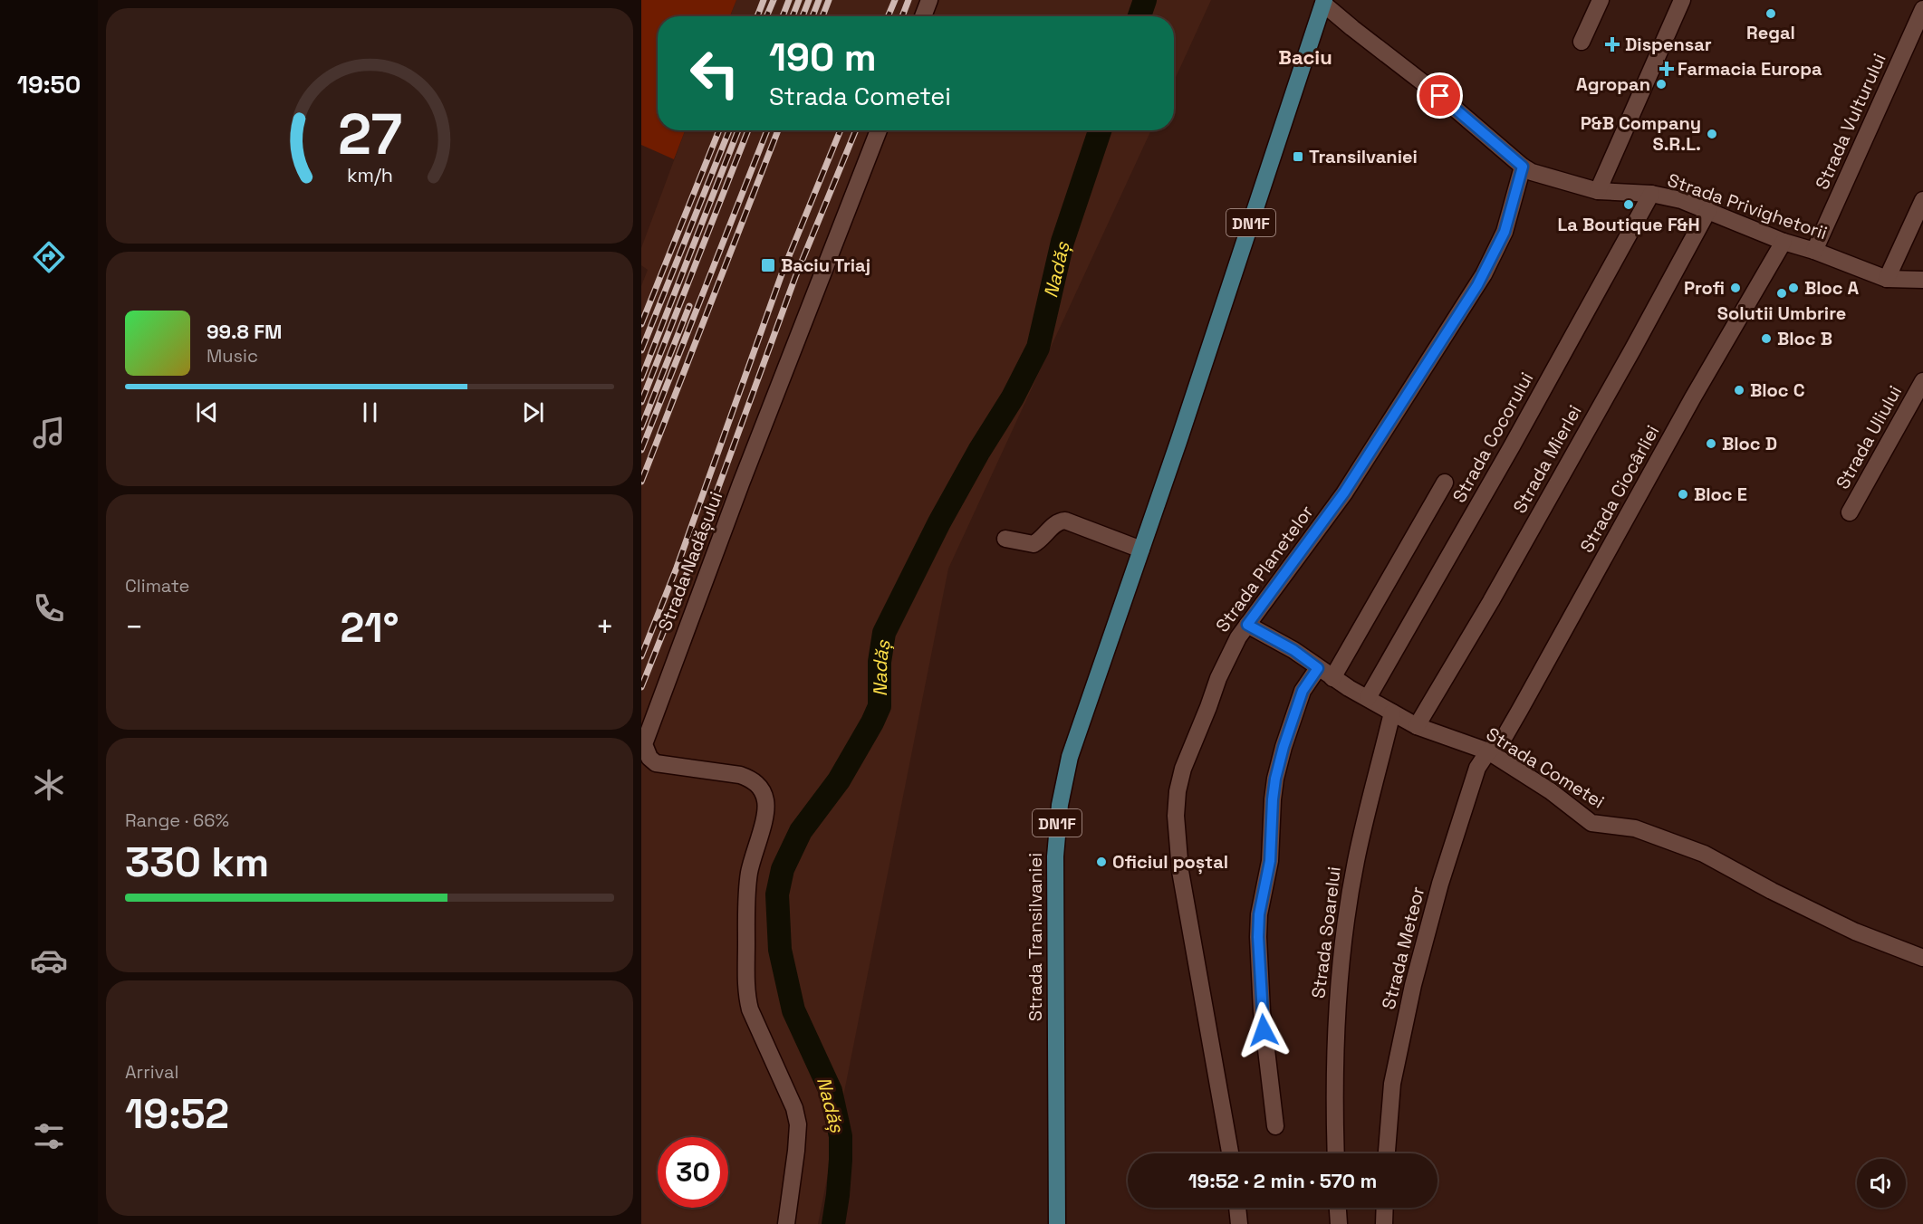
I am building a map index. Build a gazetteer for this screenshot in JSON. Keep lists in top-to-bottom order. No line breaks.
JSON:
{"streets":{"main road":["DN1F","Strada Transilvaniei"],"street":["Strada Vulturului","Strada Privighetorii","Strada Cocorului","Strada Uliului","Strada Mierlei","Strada Ciocârliei","Strada Nadășului","Strada Planetelor","Strada Cometei","Strada Soarelui","Strada Meteor"]},"crossings":[["Strada Vulturului","Strada Privighetorii"],["Strada Privighetorii","Strada Cocorului"],["Strada Privighetorii","Strada Mierlei"],["Strada Privighetorii","Strada Ciocârliei"],["Strada Privighetorii","Strada Planetelor"],["Strada Privighetorii","Strada Transilvaniei"],["Strada Cocorului","Strada Cometei"],["Strada Mierlei","Strada Cometei"],["Strada Ciocârliei","Strada Cometei"],["Strada Ciocârliei","Strada Meteor"],["Strada Planetelor","Strada Cometei"],["Strada Cometei","Strada Soarelui"],["Strada Cometei","Strada Meteor"]],"districts":["Baciu"],"water":["Nadăș"],"places":{"other":["Regal","Agropan","P&B Company S.R.L.","La Boutique F&H","Profi","Bloc A","Solutii Umbrire","Bloc B","Bloc C","Bloc D","Bloc E","Oficiul poștal"],"health":["Dispensar","Farmacia Europa"],"transit":["Transilvaniei","Baciu Triaj"]},"page":{"tabs":"19:50","turn":["190 m","Strada Cometei"],"song":["99.8 FM","Music"],"tile":["Climate",["Range · 66%","330 km"],["Arrival","19:52"]],"heat":["−","21°","+"],"limit":"30","trip":"19:52 · 2 min · 570 m","gauge":["27","km/h"]}}
